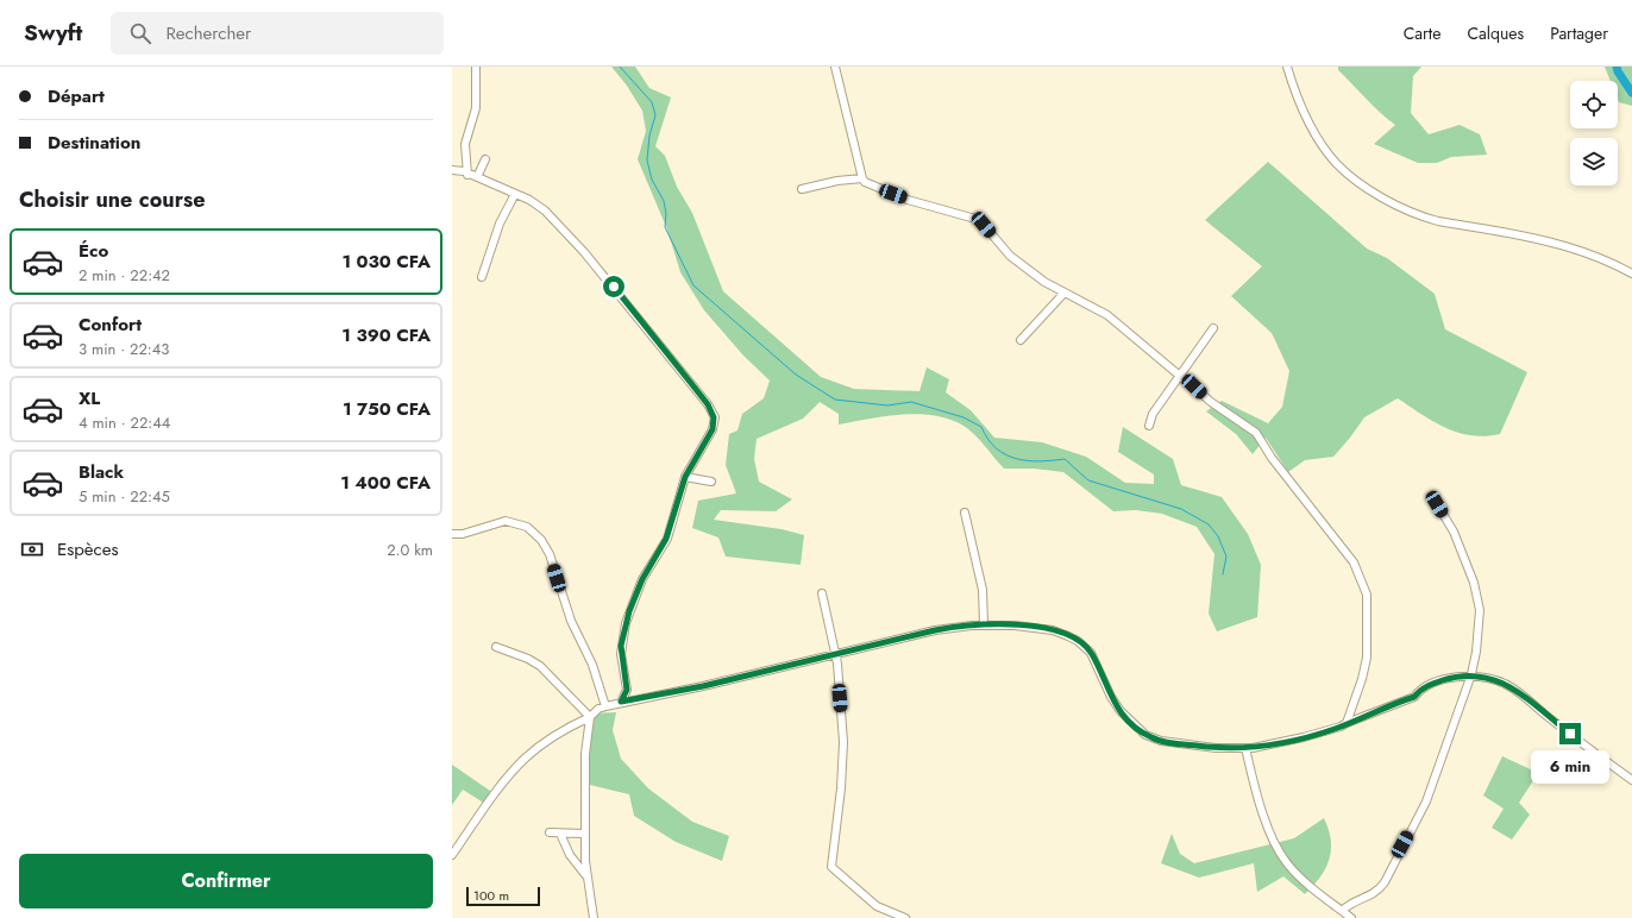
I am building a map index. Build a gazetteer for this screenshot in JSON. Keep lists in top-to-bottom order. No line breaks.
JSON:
{"scale_bar":"100 m","page":{"header":"Swyft","search":"Rechercher","nav":["Carte","Calques","Partager"],"banner":["Départ","Destination"],"heading":"Choisir une course","list":[{"name":"Éco","note":"2 min · 22:42","value":"1 030 CFA"},{"name":"Confort","note":"3 min · 22:43","value":"1 390 CFA"},{"name":"XL","note":"4 min · 22:44","value":"1 750 CFA"},{"name":"Black","note":"5 min · 22:45","value":"1 400 CFA"}],"pay":["Espèces","2.0 km"],"bubble":"6 min","buttons":"Confirmer","scale":"100 m"}}
